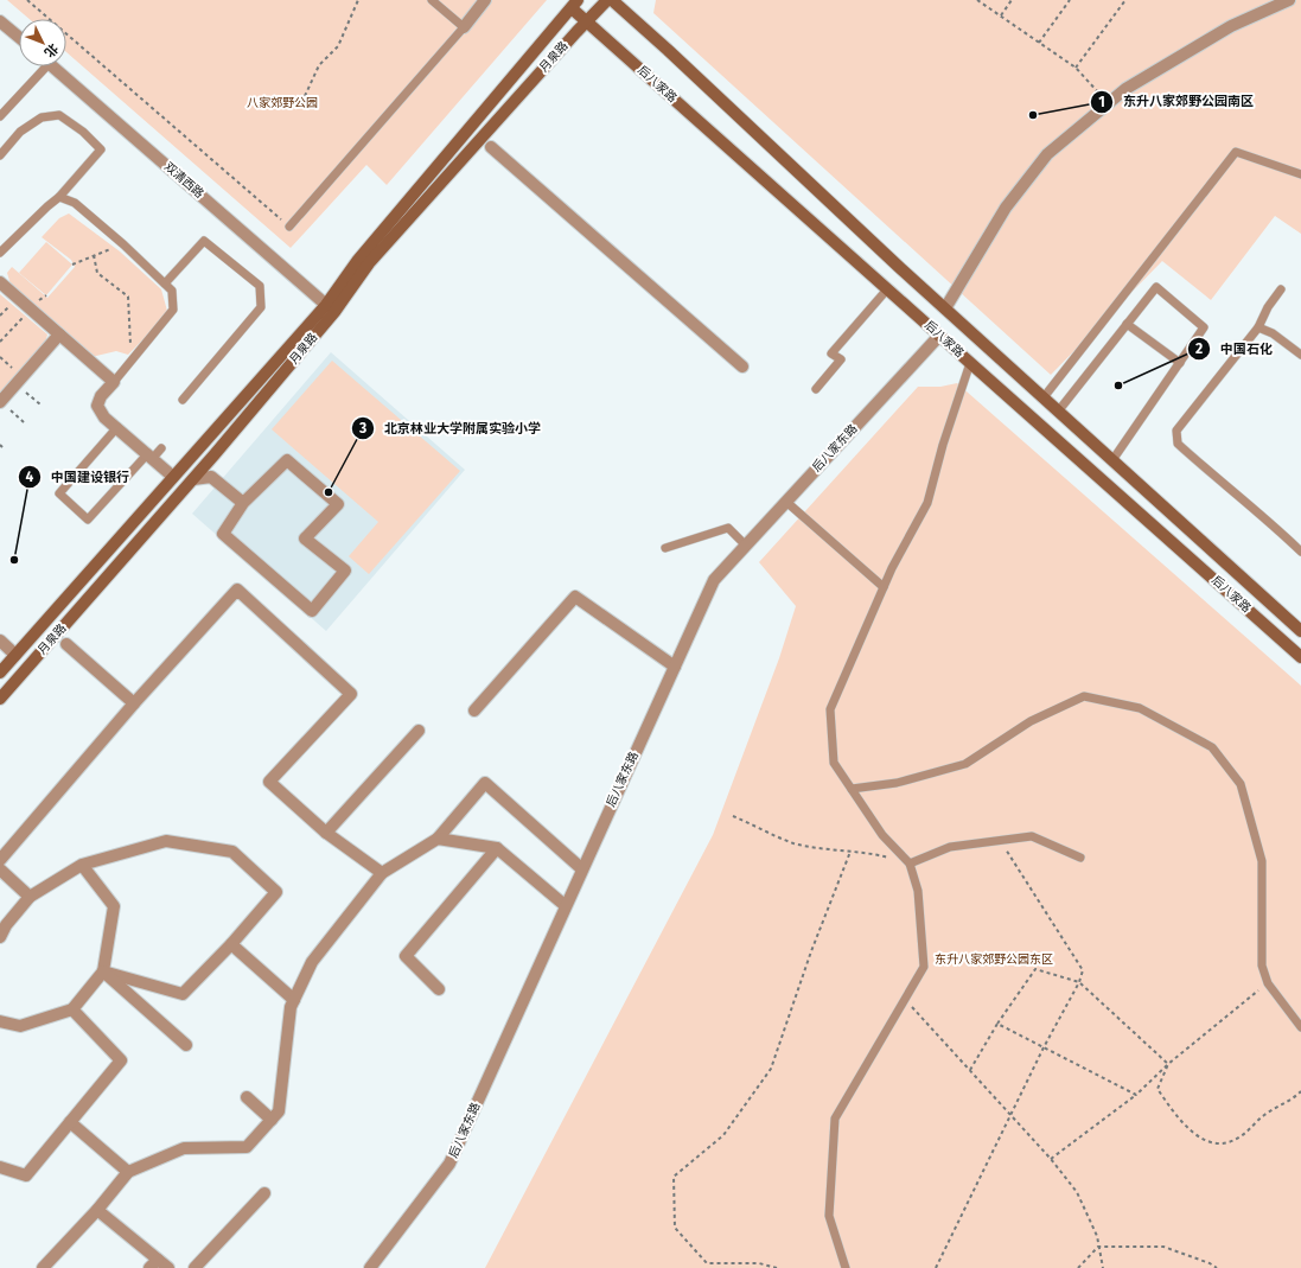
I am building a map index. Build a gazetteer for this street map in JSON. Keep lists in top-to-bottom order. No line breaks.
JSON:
{"streets":{"main road":["月泉路","后八家路"],"street":["双清西路","后八家东路"]},"crossings":[["月泉路","后八家路"],["月泉路","双清西路"],["后八家路","后八家东路"]],"parks":["八家郊野公园","东升八家郊野公园东区"],"places":["东升八家郊野公园南区","中国石化","北京林业大学附属实验小学","中国建设银行"],"north":"bottom right"}
